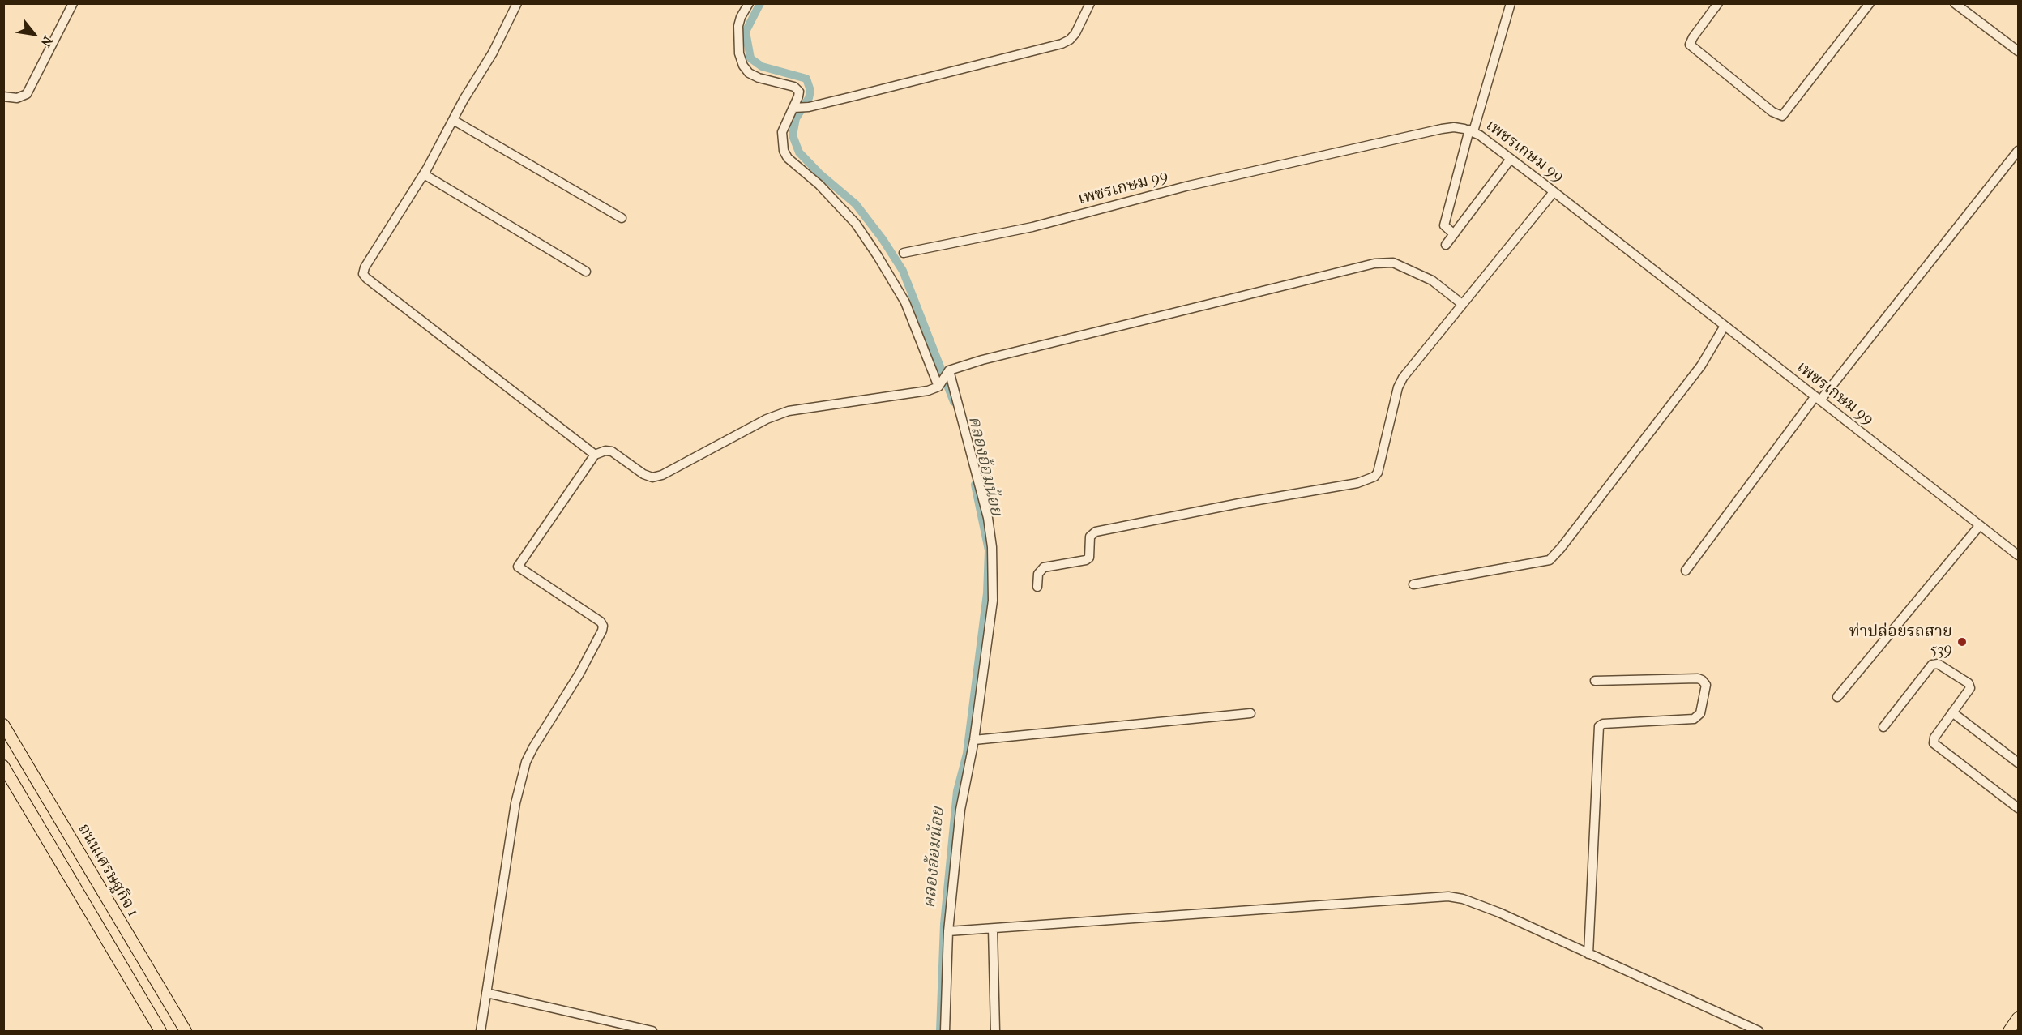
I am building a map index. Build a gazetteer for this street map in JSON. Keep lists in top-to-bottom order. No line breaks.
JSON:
{"streets":{"main road":["ถนนเศรษฐกิจ 1"],"street":["เพชรเกษม 99"]},"water":["คลองอ้อมน้อย"],"places":["ท่าปล่อยรถสาย 539"],"north":"bottom right"}
